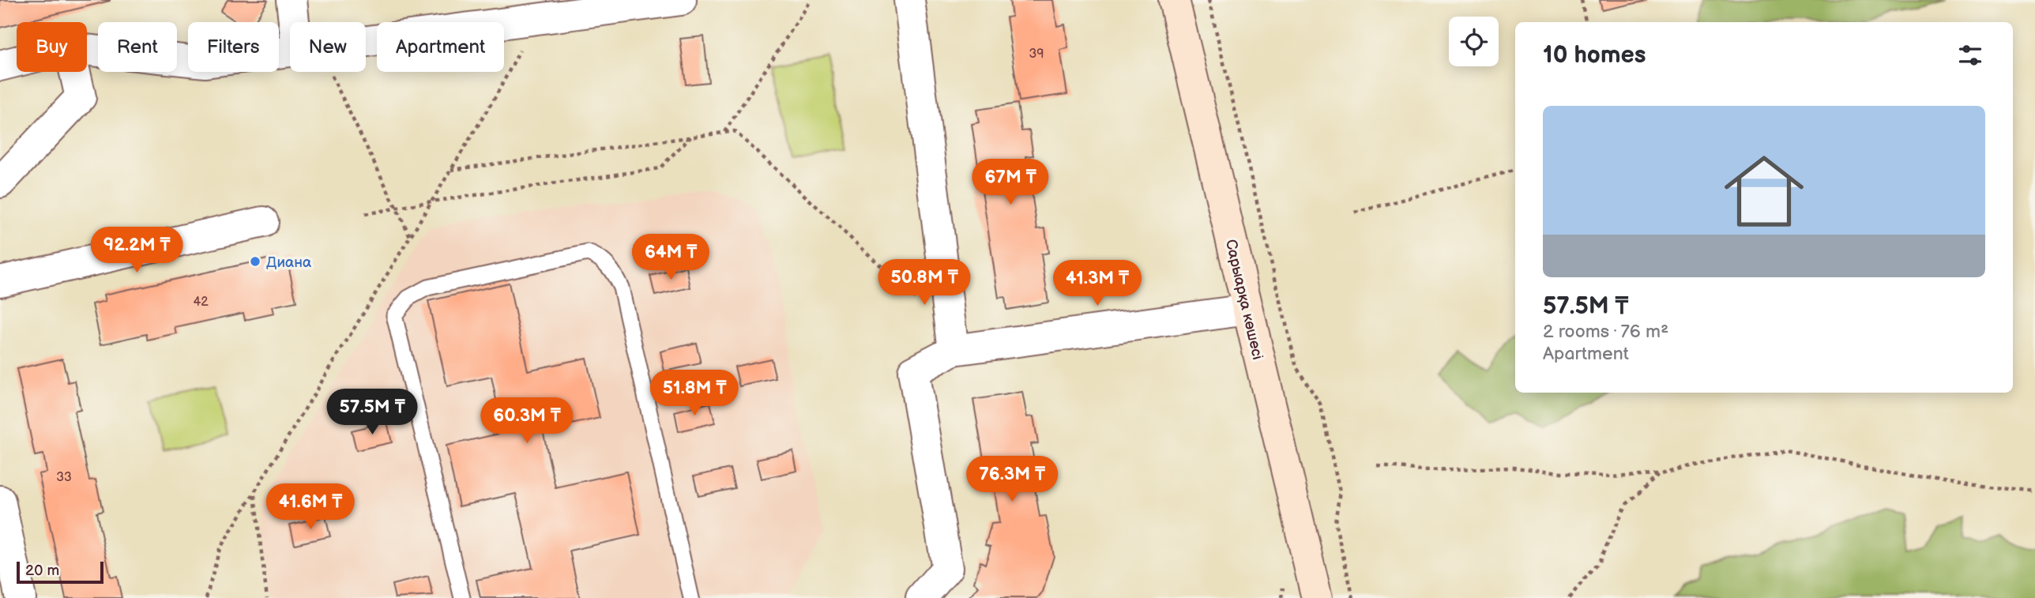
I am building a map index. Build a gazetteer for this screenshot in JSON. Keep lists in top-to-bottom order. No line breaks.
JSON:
{"streets":{"street":["Сарыарқа көшесі"]},"places":["Диана"],"house_numbers":["39","42","33"],"scale_bar":"20 m","page":{"chip":["Buy","Rent","Filters","New","Apartment"],"heading":"10 homes","list":[{"name":"57.5M ₸","note":"2 rooms · 76 m² · Apartment"}],"price":["67M ₸","92.2M ₸","64M ₸","50.8M ₸","41.3M ₸","51.8M ₸","57.5M ₸","60.3M ₸","76.3M ₸","41.6M ₸"],"scale":"20 m"}}
